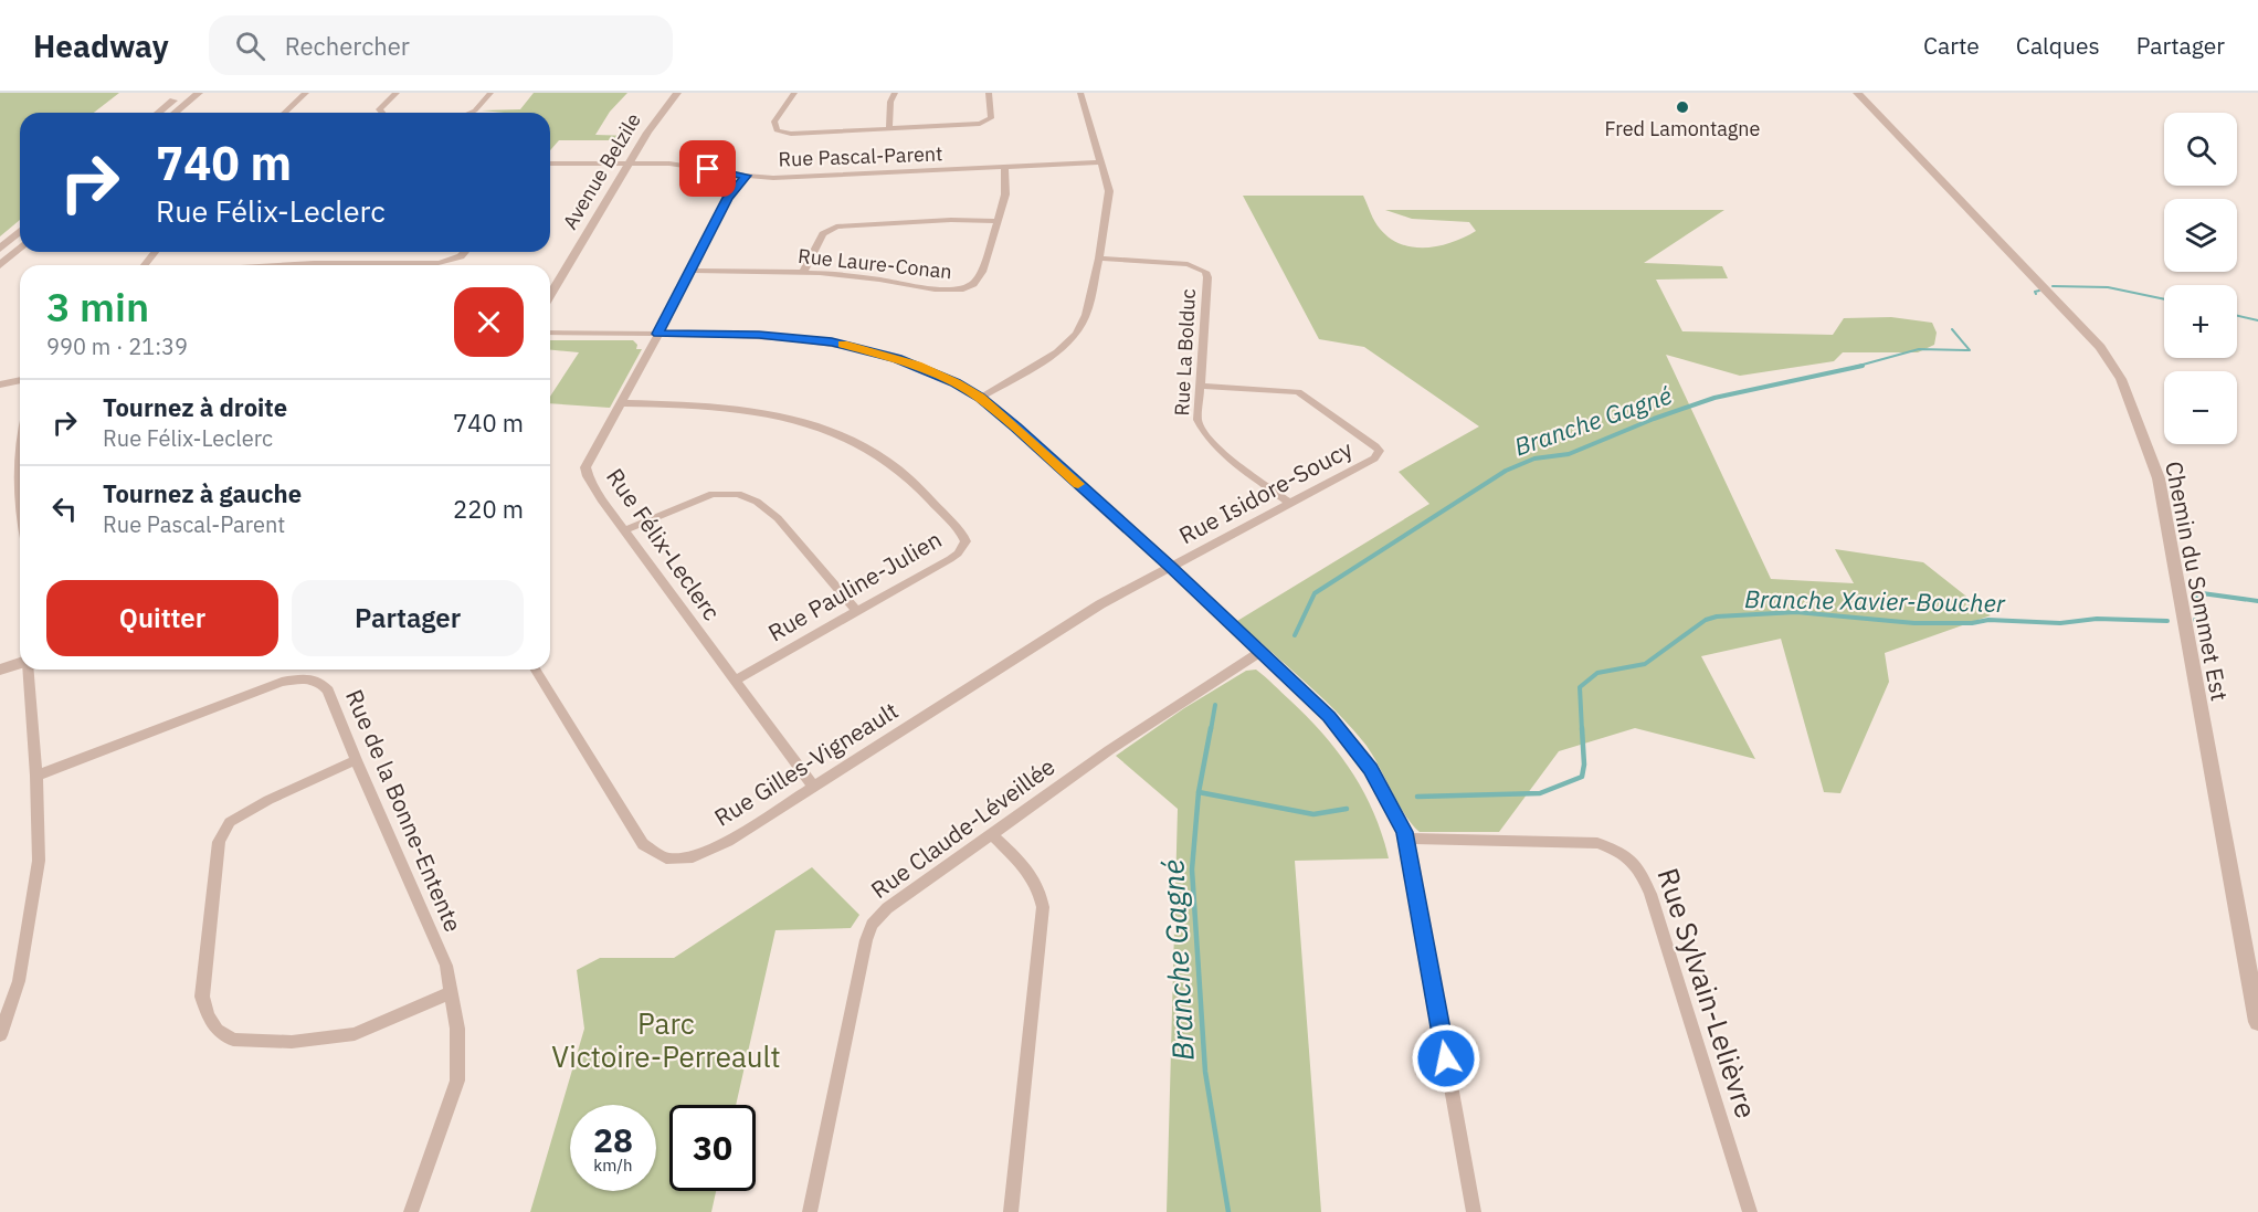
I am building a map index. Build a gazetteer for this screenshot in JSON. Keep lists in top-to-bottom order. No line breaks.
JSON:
{"streets":{"street":["Rue Pascal-Parent","Avenue Belzile","Rue Laure-Conan","Rue La Bolduc","Rue Isidore-Soucy","Rue Félix-Leclerc","Chemin du Sommet Est","Rue Pauline-Julien","Rue Gilles-Vigneault","Rue de la Bonne-Entente","Rue Claude-Léveillée","Rue Sylvain-Lelièvre"]},"crossings":[["Rue Pascal-Parent","Avenue Belzile"],["Rue Pascal-Parent","Rue Laure-Conan"],["Rue Pascal-Parent","Rue Félix-Leclerc"],["Rue Laure-Conan","Rue Félix-Leclerc"],["Rue La Bolduc","Rue Isidore-Soucy"],["Rue Isidore-Soucy","Rue Gilles-Vigneault"],["Rue Félix-Leclerc","Rue Pauline-Julien"],["Rue Félix-Leclerc","Rue Gilles-Vigneault"]],"water":["Branche Gagné","Branche Xavier-Boucher"],"parks":["Parc Victoire-Perreault"],"places":["Fred Lamontagne"],"page":{"header":"Headway","search":"Rechercher","nav":["Carte","Calques","Partager"],"map_buttons":["+","−"],"turn":["740 m","Rue Félix-Leclerc"],"heading":["3 min","990 m · 21:39"],"list":[{"name":"Tournez à droite","note":"Rue Félix-Leclerc","value":"740 m"},{"name":"Tournez à gauche","note":"Rue Pascal-Parent","value":"220 m"}],"buttons":["Quitter","Partager"],"speed":"28 km/h","limit":"30"}}
